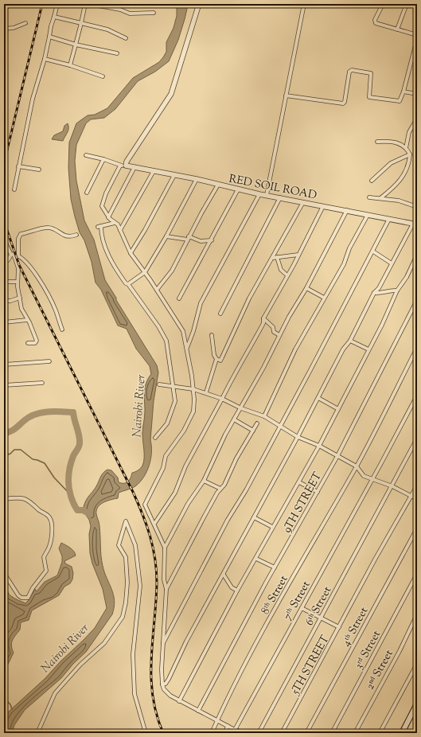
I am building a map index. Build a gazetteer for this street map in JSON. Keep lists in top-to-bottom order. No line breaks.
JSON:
{"streets":{"street":["RED SOIL ROAD","9TH STREET","8ᵗʰ Street","7ᵗʰ Street","6ᵗʰ Street","4ᵗʰ Street","3ʳᵈ Street","5TH STREET","2ⁿᵈ Street"]},"water":["Nairobi River"]}
